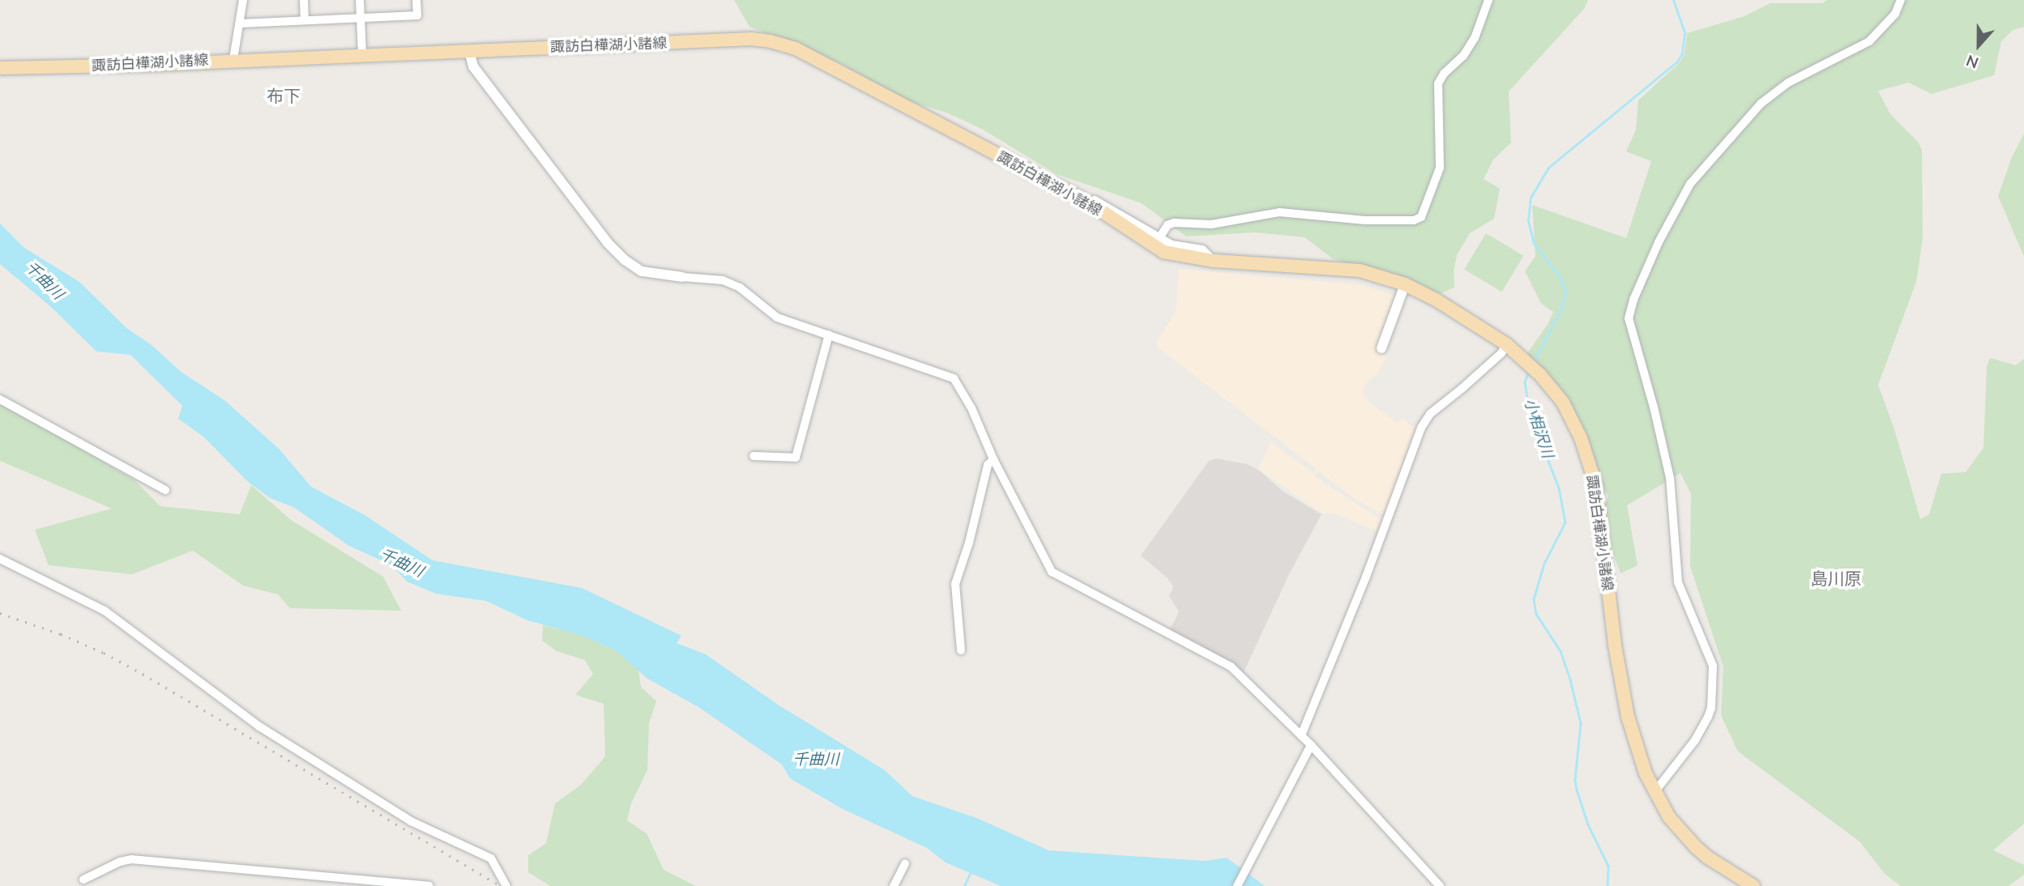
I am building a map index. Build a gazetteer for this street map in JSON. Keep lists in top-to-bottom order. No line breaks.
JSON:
{"streets":{"main road":["諏訪白樺湖小諸線"]},"districts":["布下","島川原"],"water":["千曲川","小相沢川"],"north":"bottom"}
